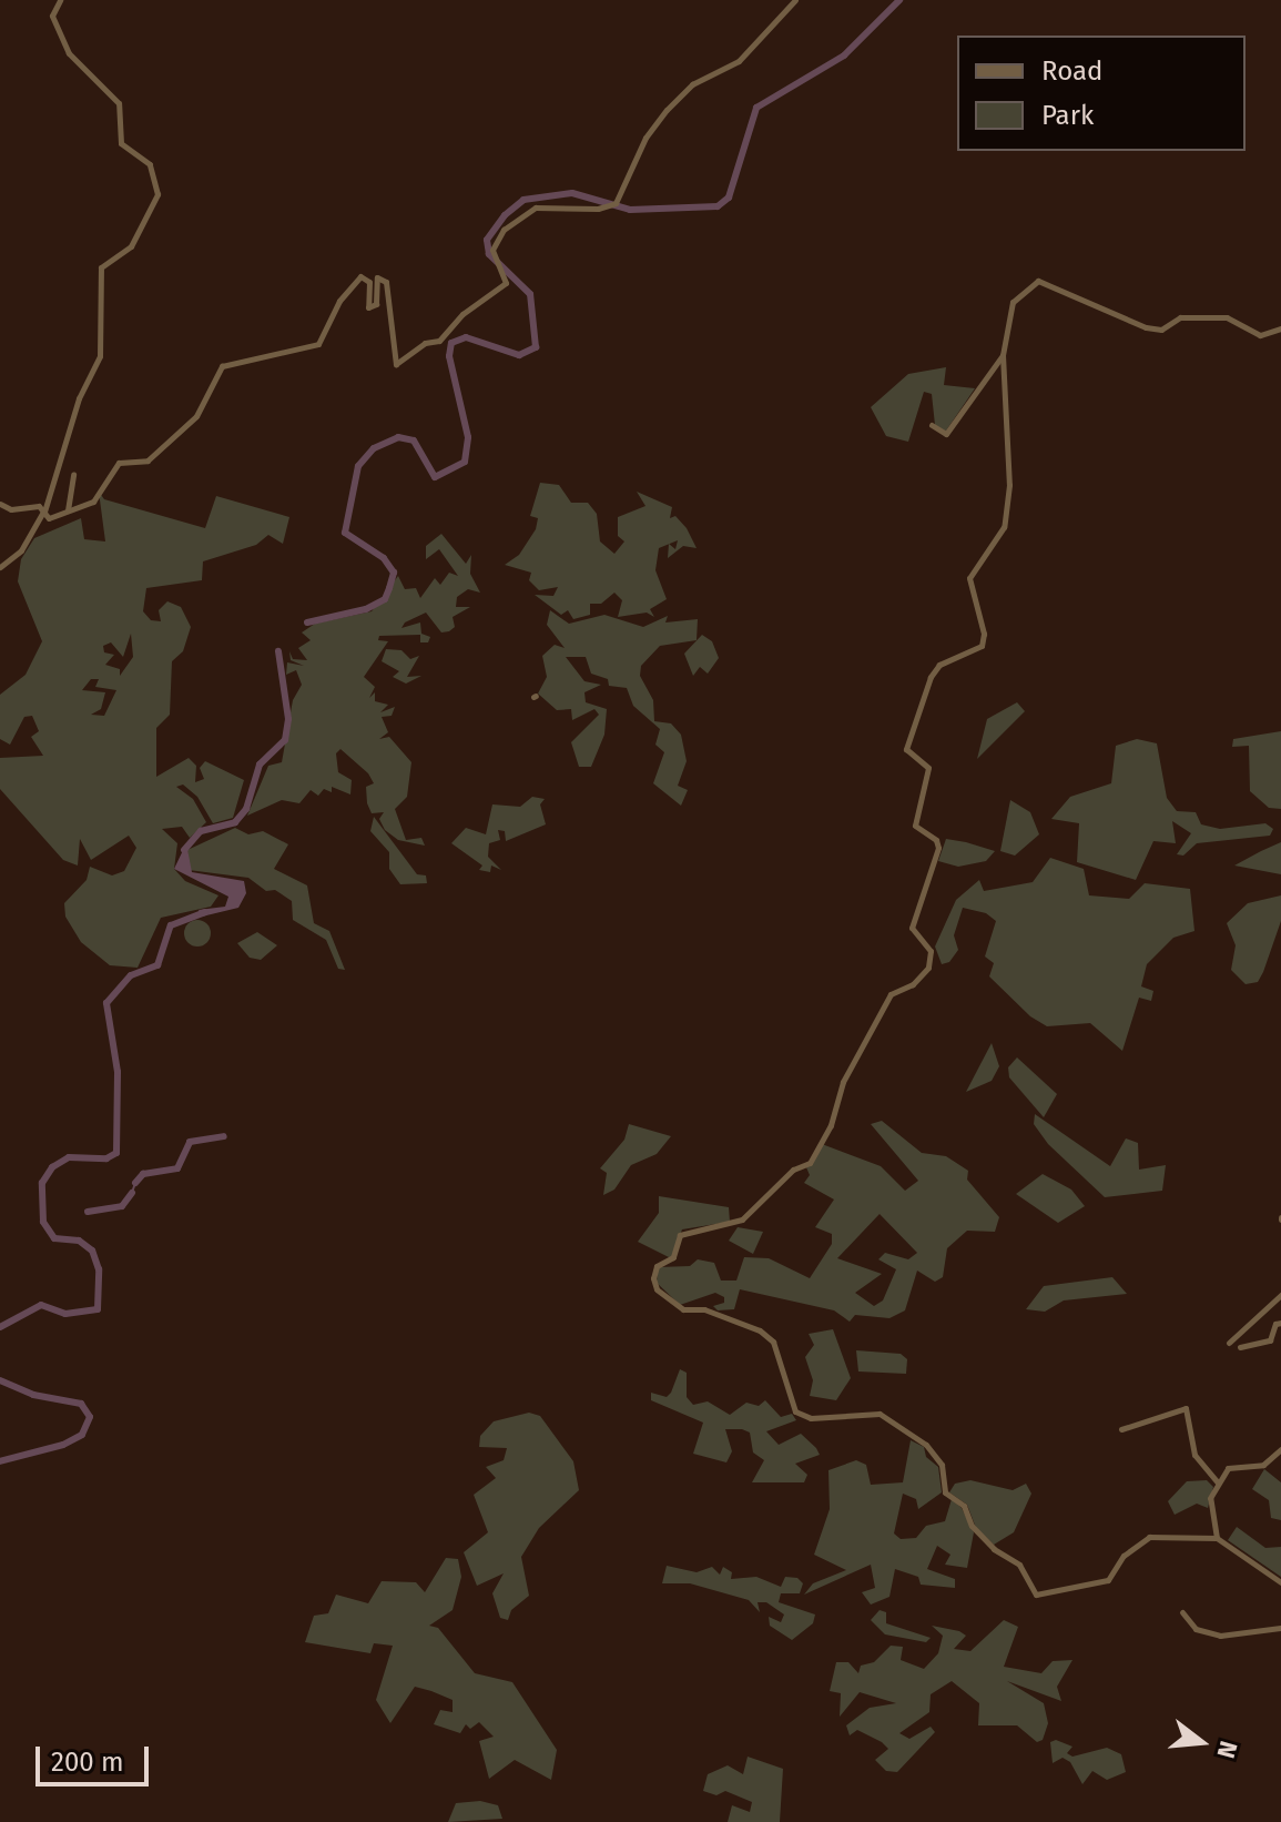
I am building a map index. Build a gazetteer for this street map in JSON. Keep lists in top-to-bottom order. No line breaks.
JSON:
{"legend":["Road","Park"],"scale_bar":"200 m","north":"right"}
